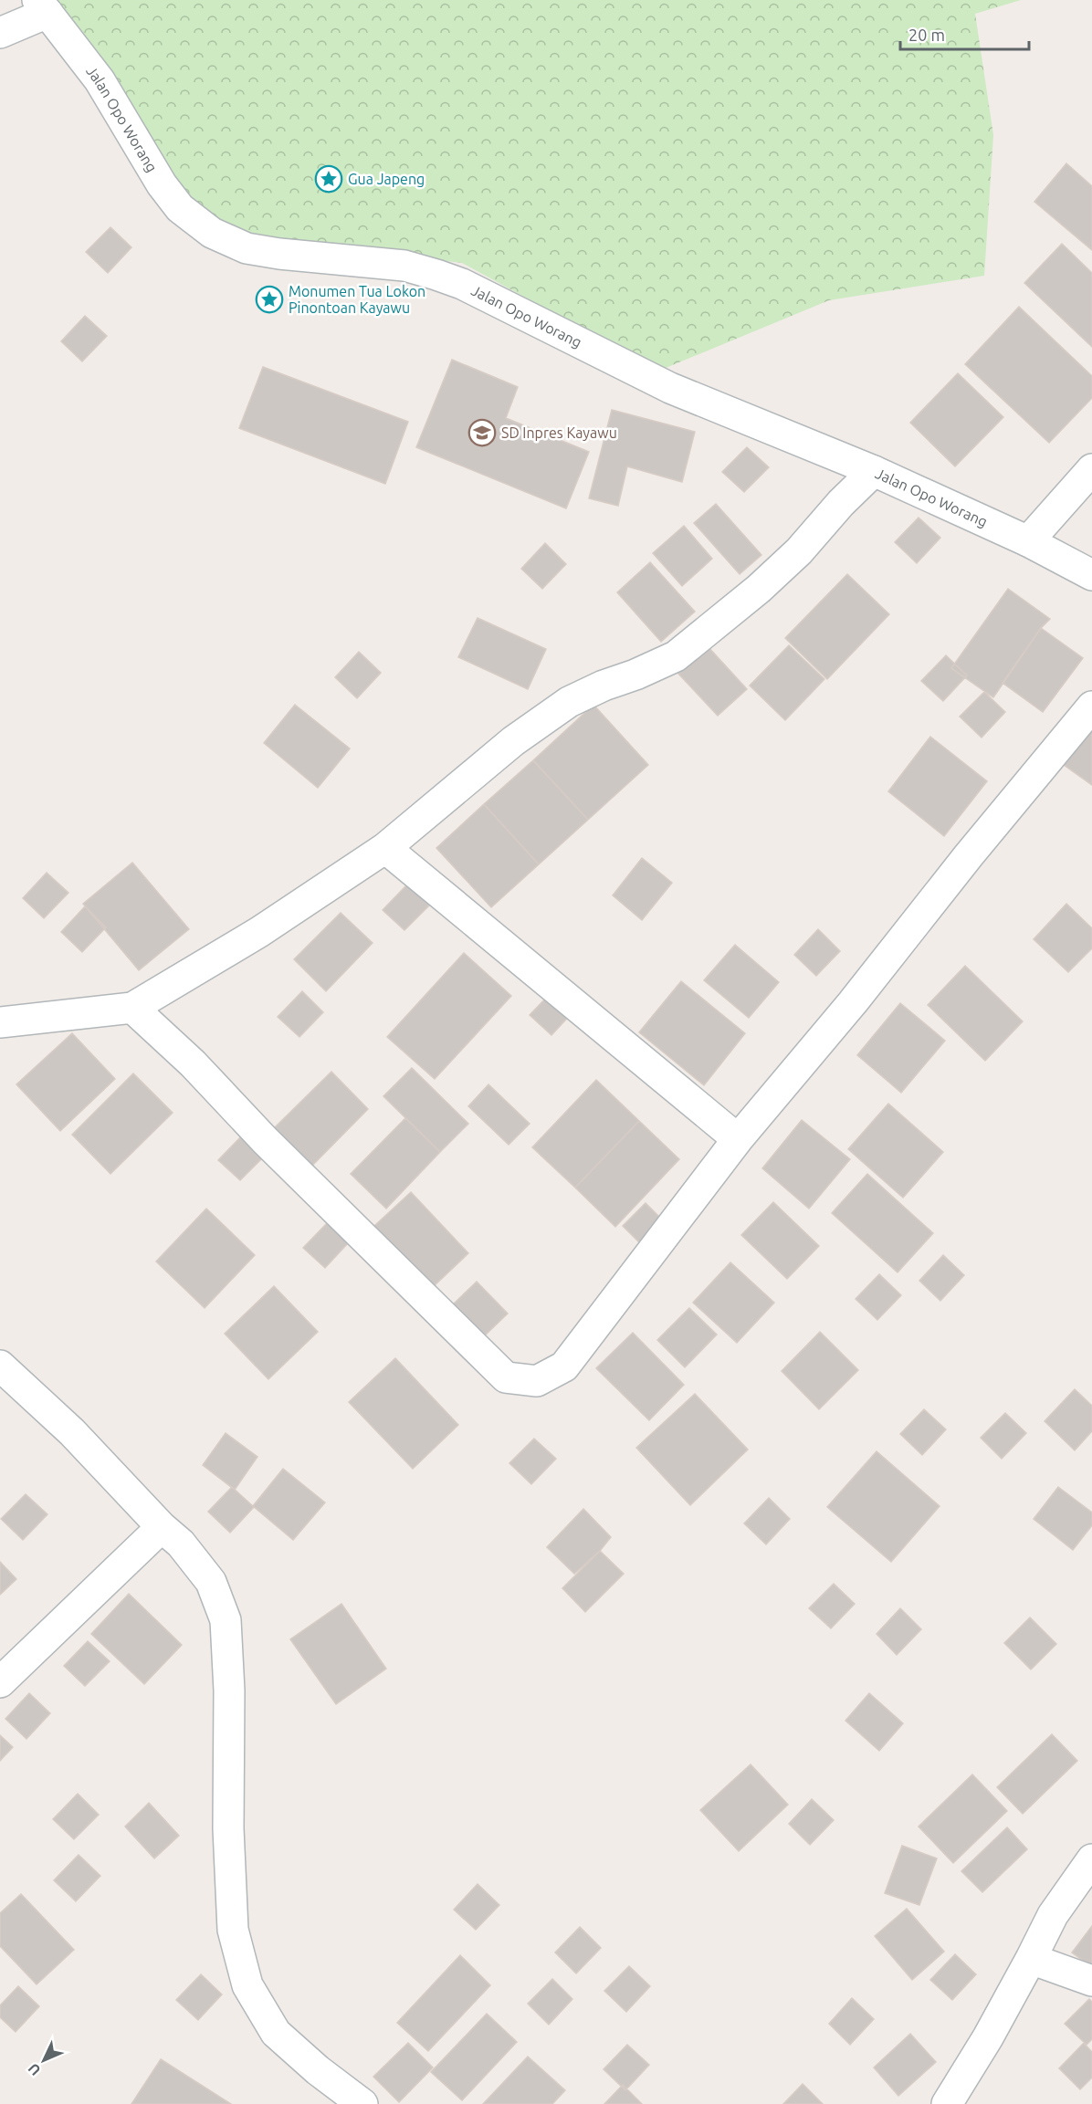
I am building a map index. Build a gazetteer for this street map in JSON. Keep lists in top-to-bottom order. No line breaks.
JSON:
{"streets":{"street":["Jalan Opo Worang"]},"places":{"place":["Gua Japeng","Monumen Tua Lokon Pinontoan Kayawu"],"school or university":["SD Inpres Kayawu"]},"scale_bar":"20 m","north":"bottom left"}
